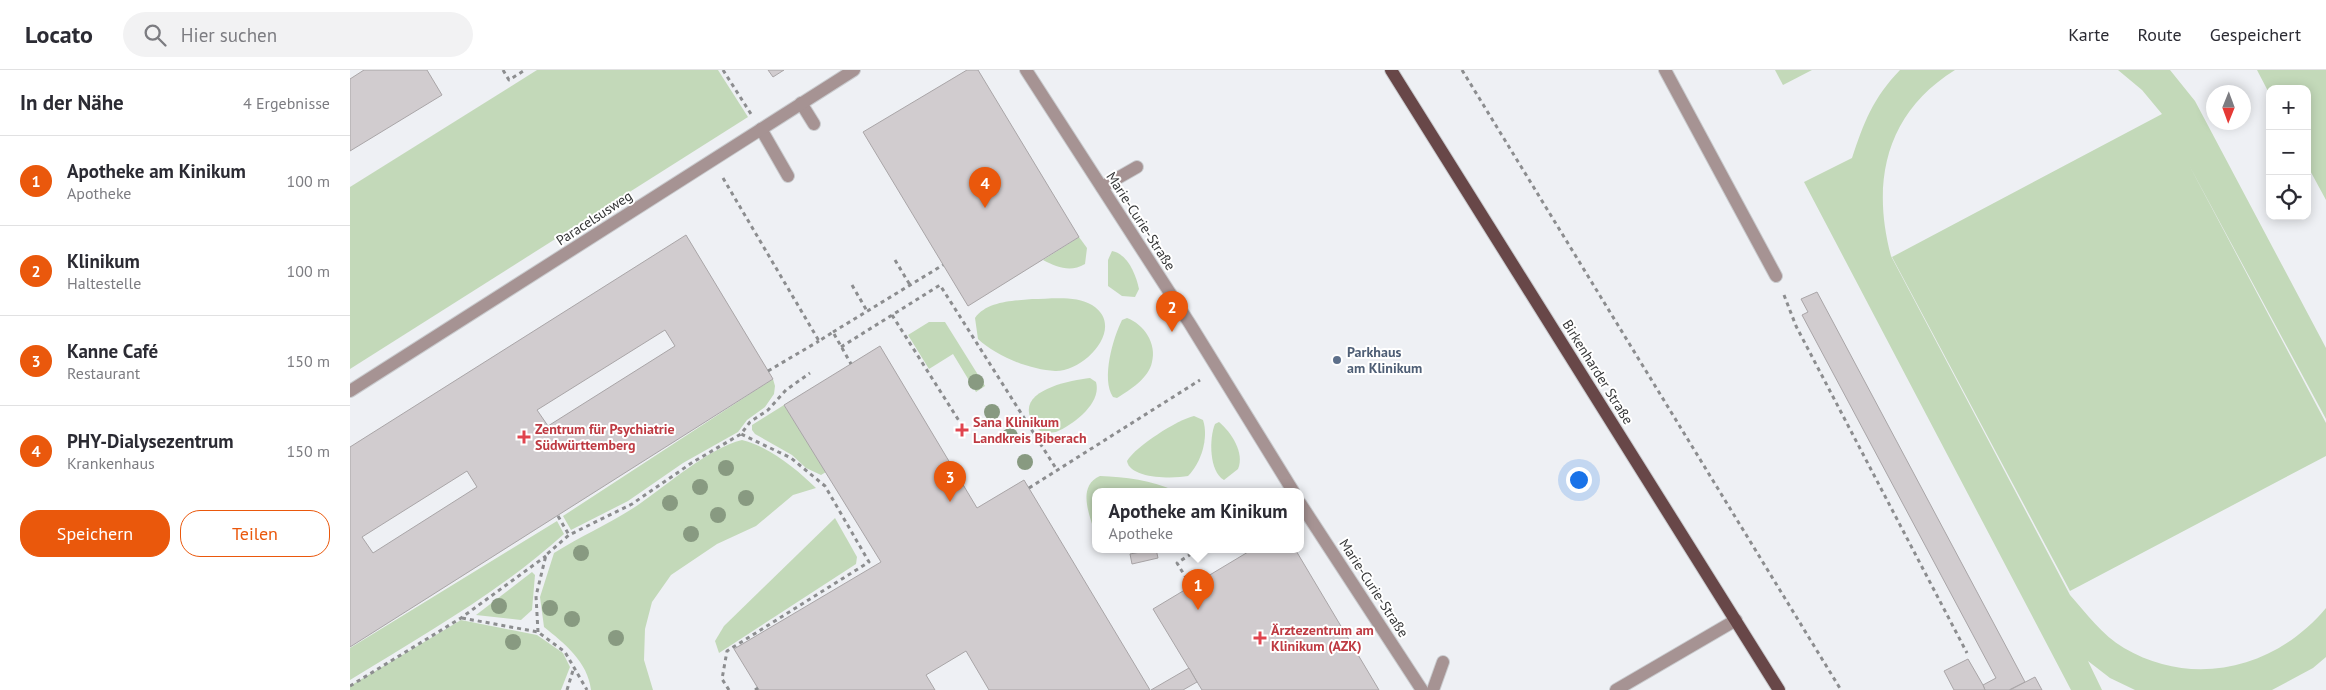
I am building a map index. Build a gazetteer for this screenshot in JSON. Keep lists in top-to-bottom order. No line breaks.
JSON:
{"streets":{"main road":["Birkenharder Straße"],"street":["Paracelsusweg","Marie-Curie-Straße"]},"places":{"other":["Parkhaus am Klinikum"],"health":["Sana Klinikum Landkreis Biberach","Zentrum für Psychiatrie Südwürttemberg","Ärztezentrum am Klinikum (AZK)"]},"north":"bottom","page":{"header":"Locato","search":"Hier suchen","nav":["Karte","Route","Gespeichert"],"heading":["In der Nähe","4 Ergebnisse"],"map_buttons":["+","−"],"list":[{"mark":"1","name":"Apotheke am Kinikum","note":"Apotheke","value":"100 m"},{"mark":"2","name":"Klinikum","note":"Haltestelle","value":"100 m"},{"mark":"3","name":"Kanne Café","note":"Restaurant","value":"150 m"},{"mark":"4","name":"PHY-Dialysezentrum","note":"Krankenhaus","value":"150 m"}],"pins":["4","2","3","1"],"popup":["Apotheke am Kinikum","Apotheke"],"buttons":["Speichern","Teilen"]}}
